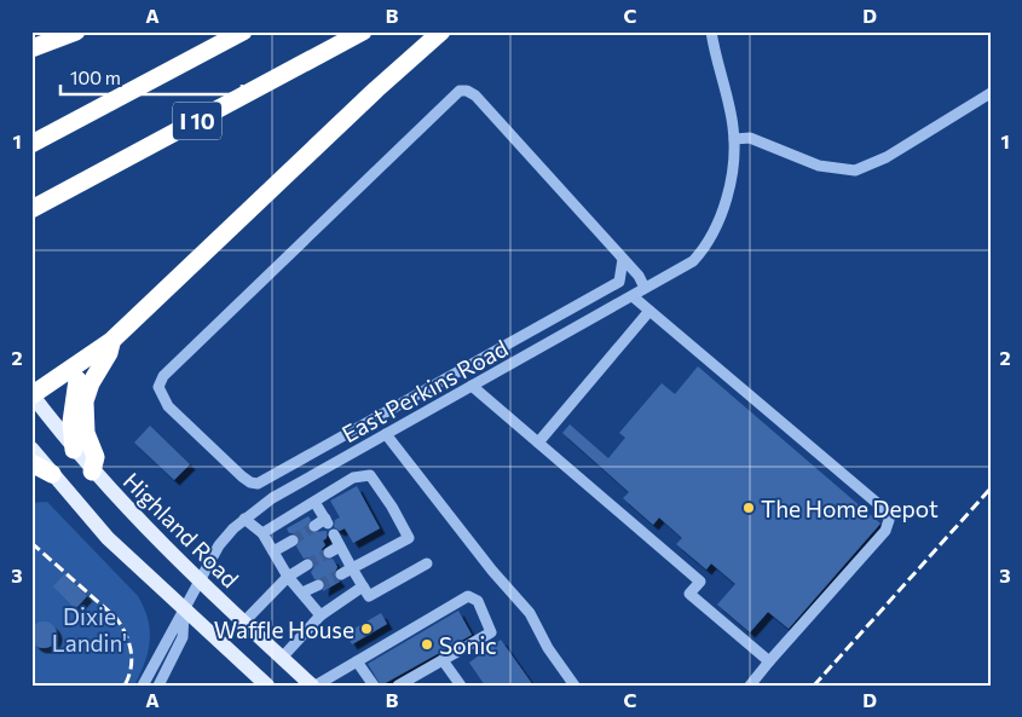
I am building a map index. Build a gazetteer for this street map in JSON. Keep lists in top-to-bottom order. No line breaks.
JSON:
{"streets":{"highway":["I 10"],"main road":["Highland Road"],"street":["East Perkins Road"]},"crossings":[["East Perkins Road","Highland Road"]],"parks":["Dixie Landin'"],"places":["The Home Depot","Waffle House","Sonic"],"scale_bar":"100 m","grid":{"columns":["A","B","C","D"],"rows":["1","2","3"]}}
